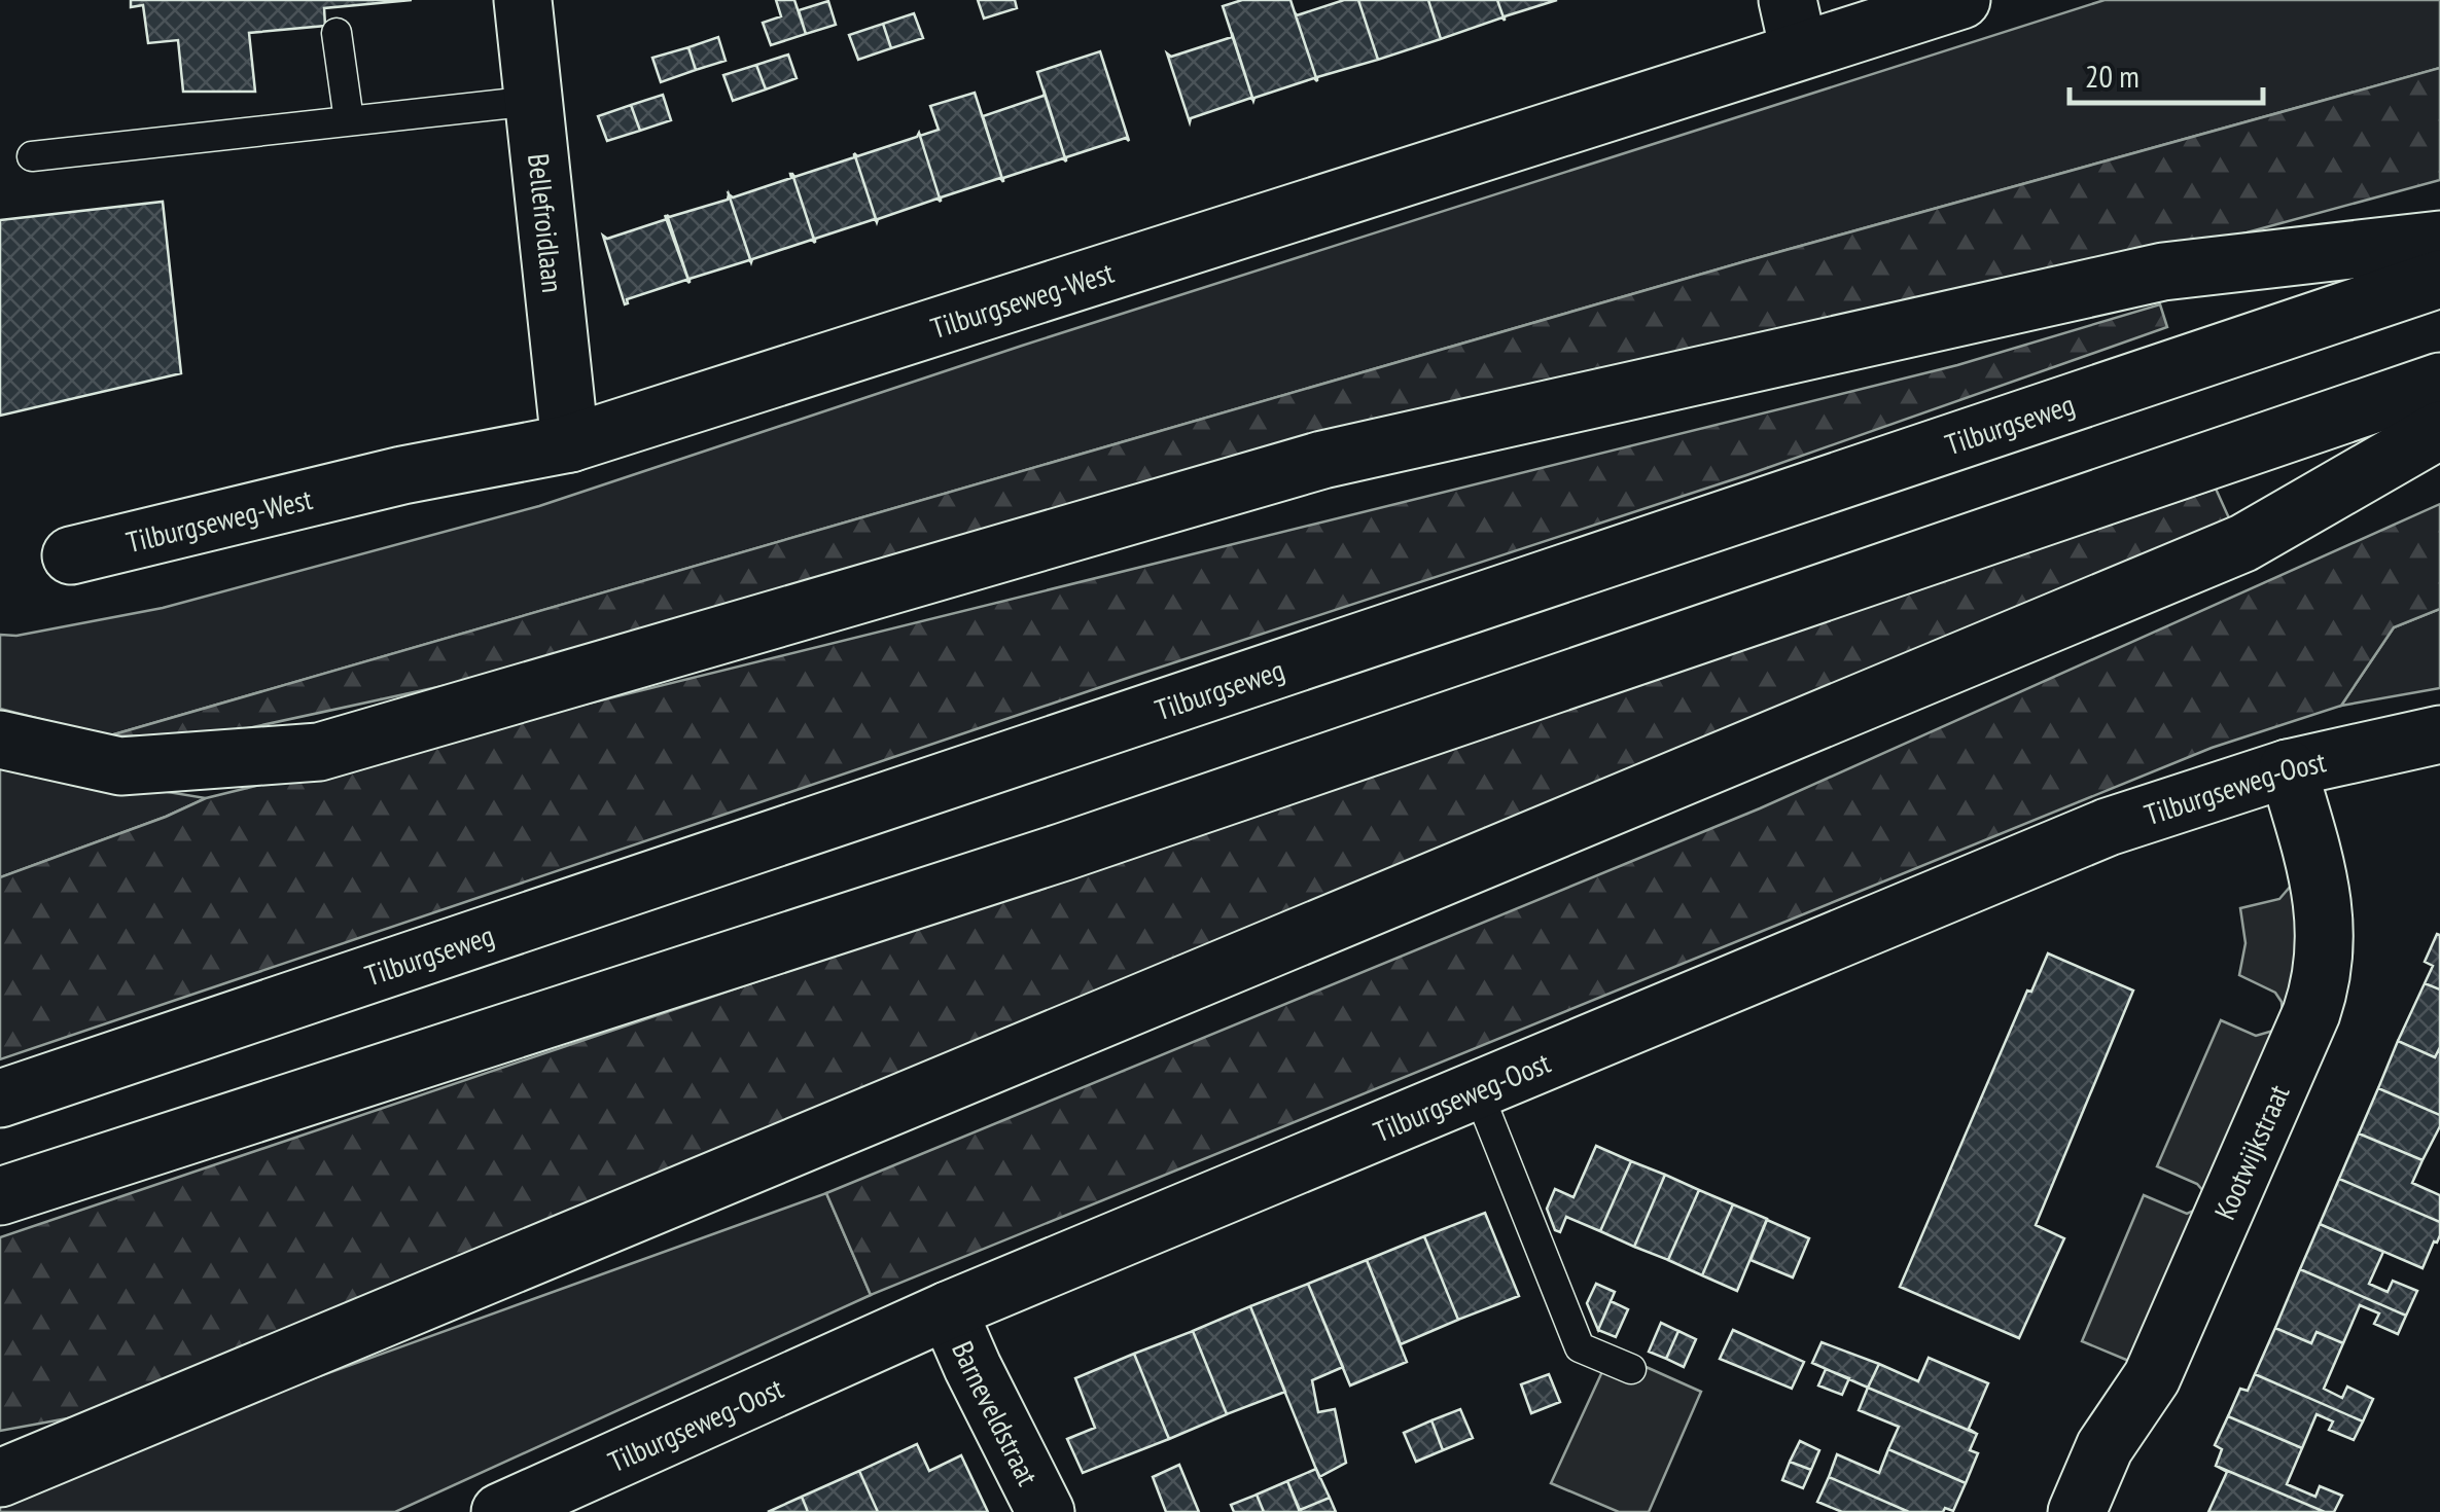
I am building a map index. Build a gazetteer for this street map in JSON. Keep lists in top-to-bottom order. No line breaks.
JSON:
{"streets":{"main road":["Bellefroidlaan","Tilburgseweg-West","Tilburgseweg","Tilburgseweg-Oost","Kootwijkstraat","Barneveldstraat"]},"crossings":[["Bellefroidlaan","Tilburgseweg-West"],["Tilburgseweg-Oost","Kootwijkstraat"],["Tilburgseweg-Oost","Barneveldstraat"]],"scale_bar":"20 m"}
